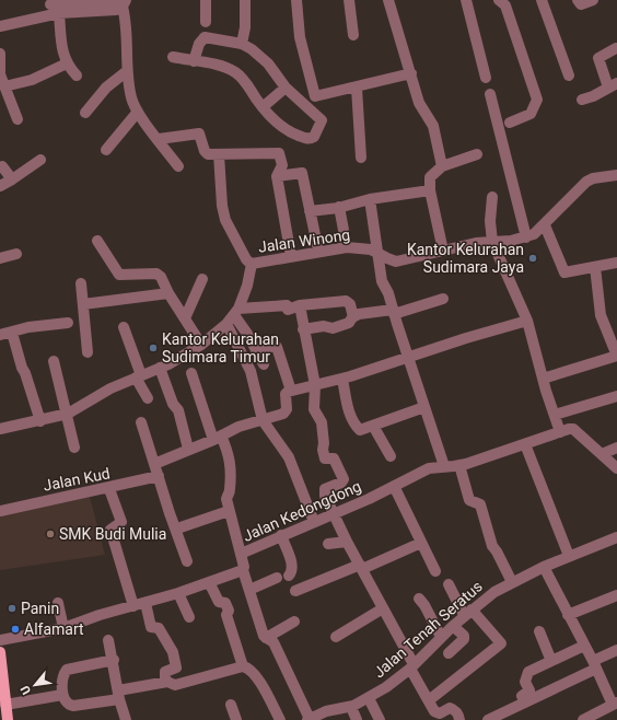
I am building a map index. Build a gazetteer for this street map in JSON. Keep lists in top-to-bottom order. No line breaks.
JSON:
{"streets":{"street":["Jalan Winong","Jalan Kud","Jalan Kedongdong","Jalan Tenah Seratus"]},"crossings":[["Jalan Kedongdong","Jalan Tenah Seratus"]],"places":["Kantor Kelurahan Sudimara Jaya","Kantor Kelurahan Sudimara Timur","SMK Budi Mulia","Panin","Alfamart"],"north":"bottom left"}
